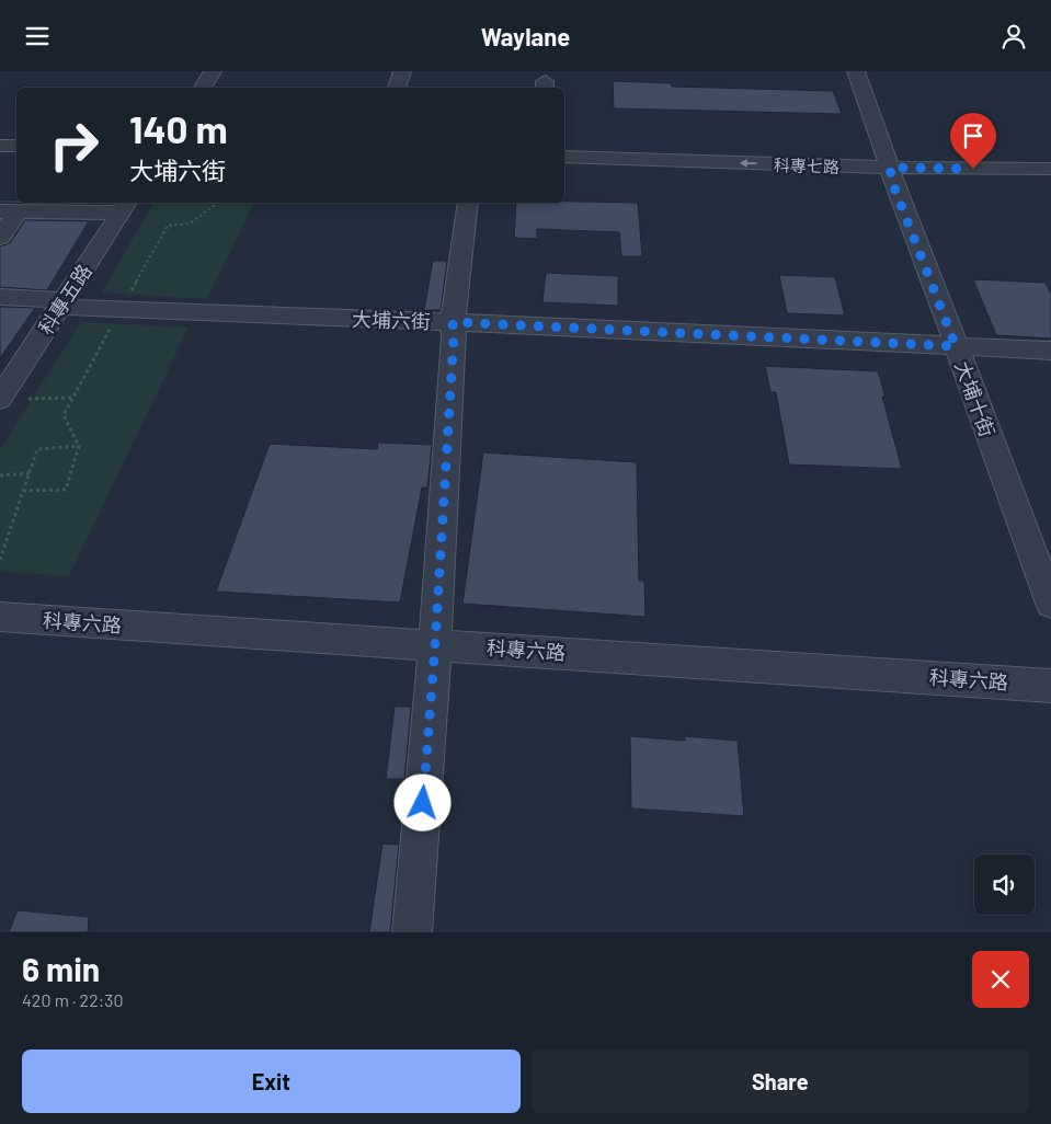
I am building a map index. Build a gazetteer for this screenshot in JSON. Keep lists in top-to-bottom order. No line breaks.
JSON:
{"streets":{"street":["科專七路","科專五路","大埔六街","大埔十街","科專六路"]},"crossings":[["科專七路","大埔十街"],["科專五路","大埔六街"],["大埔六街","大埔十街"]],"page":{"header":"Waylane","turn":["140 m","大埔六街"],"heading":["6 min","420 m · 22:30"],"buttons":["Exit","Share"]}}
